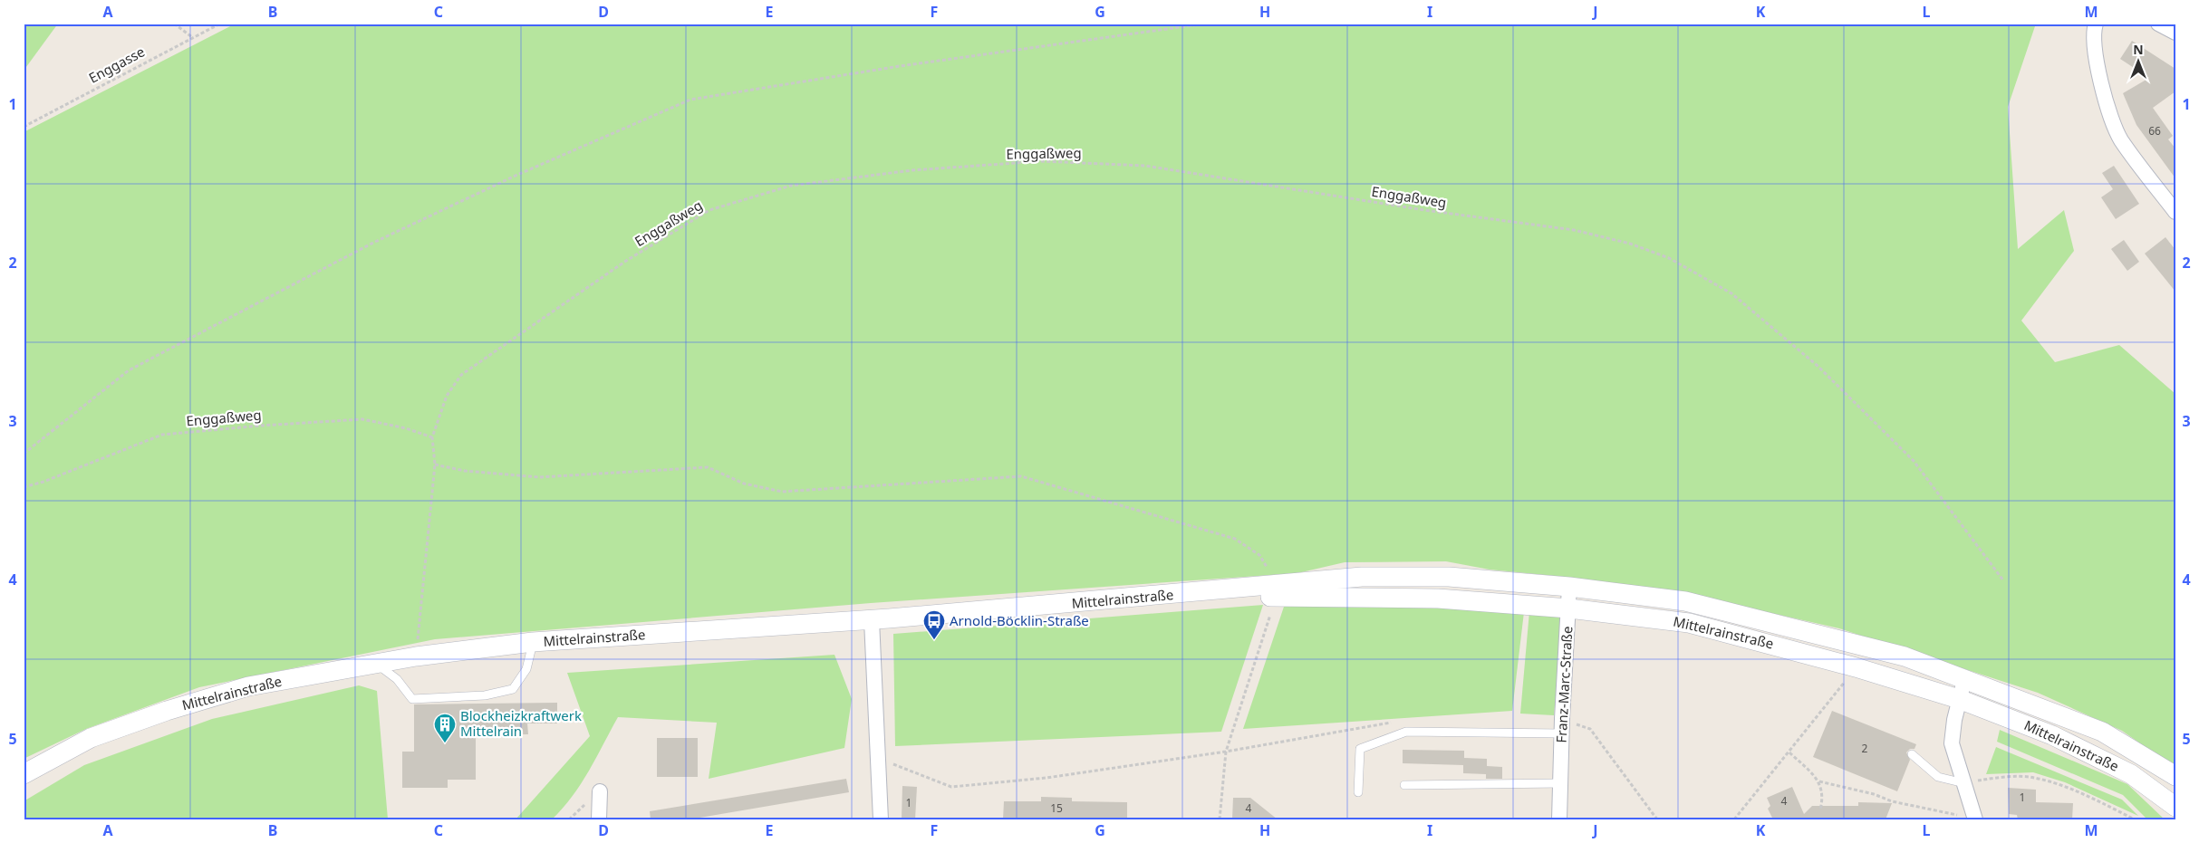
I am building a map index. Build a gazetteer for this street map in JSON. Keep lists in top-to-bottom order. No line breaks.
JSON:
{"streets":{"street":["Mittelrainstraße","Franz-Marc-Straße"],"path":["Enggasse","Enggaßweg"]},"crossings":[["Enggaßweg","Mittelrainstraße"],["Mittelrainstraße","Franz-Marc-Straße"]],"places":{"bus stop":["Arnold-Böcklin-Straße"],"building":["Blockheizkraftwerk Mittelrain"]},"house_numbers":["66","2","1","4","1","15","4"],"north":"top","grid":{"columns":["A","B","C","D","E","F","G","H","I","J","K","L","M"],"rows":["1","2","3","4","5"]}}
